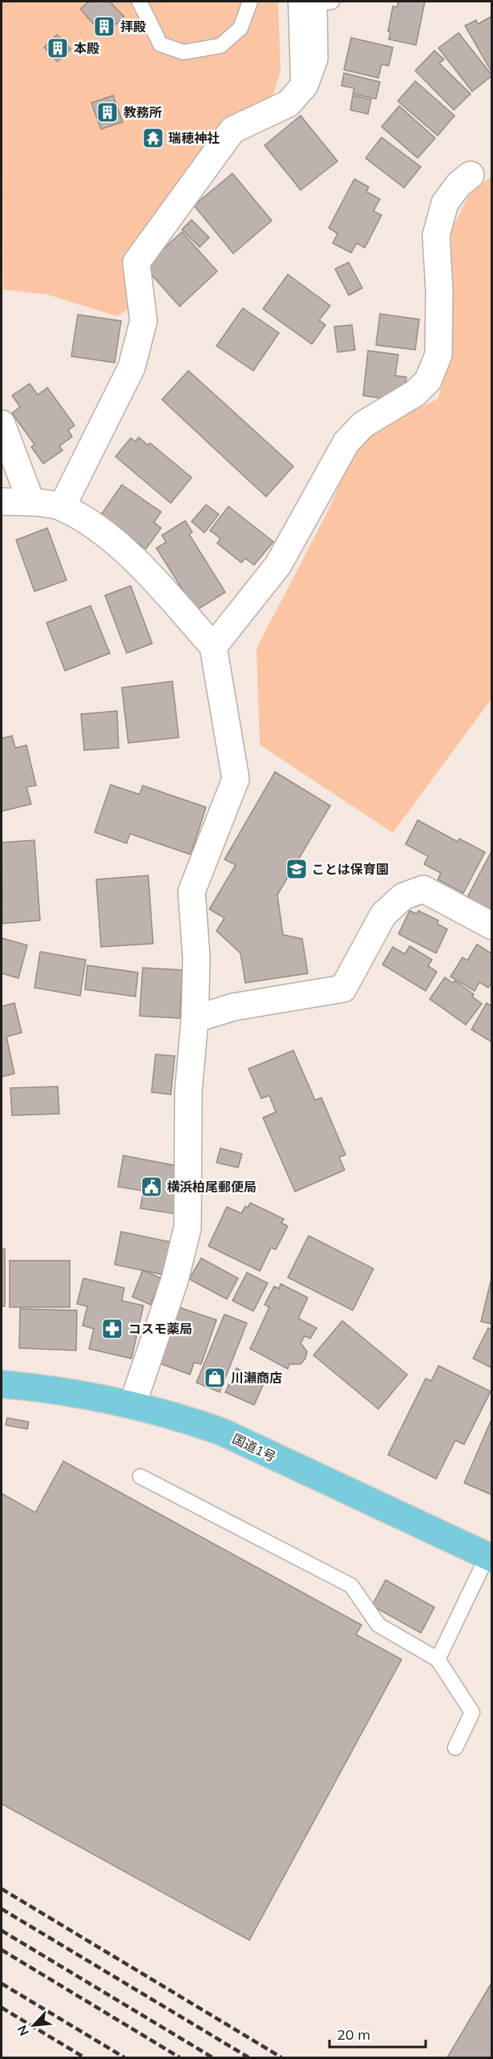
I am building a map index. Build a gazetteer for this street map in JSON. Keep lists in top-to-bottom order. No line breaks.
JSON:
{"streets":{"highway":["国道1号"]},"places":{"building":["拝殿","本殿","教務所"],"temple":["瑞穂神社"],"school or university":["ことは保育園"],"public building":["横浜柏尾郵便局"],"pharmacy":["コスモ薬局"],"shop":["川瀬商店"]},"scale_bar":"20 m","north":"bottom left"}
